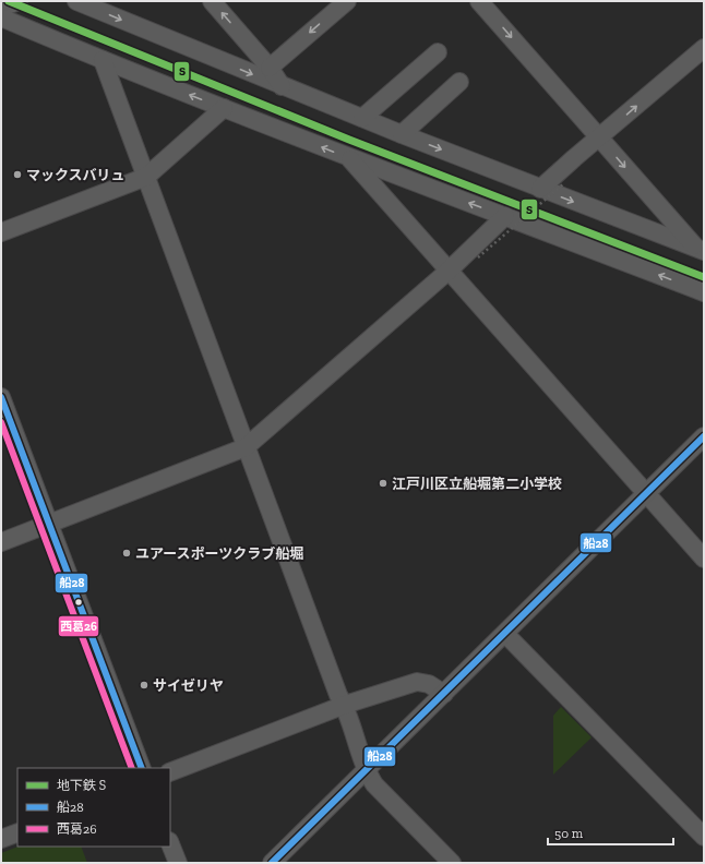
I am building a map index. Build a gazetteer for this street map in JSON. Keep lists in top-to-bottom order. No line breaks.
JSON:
{"places":["マックスバリュ","江戸川区立船堀第二小学校","ユアースポーツクラブ船堀","サイゼリヤ"],"lines":["metro line S","transit line 船28","transit line 西葛26"],"legend":["地下鉄 S","船28","西葛26"],"scale_bar":"50 m"}
